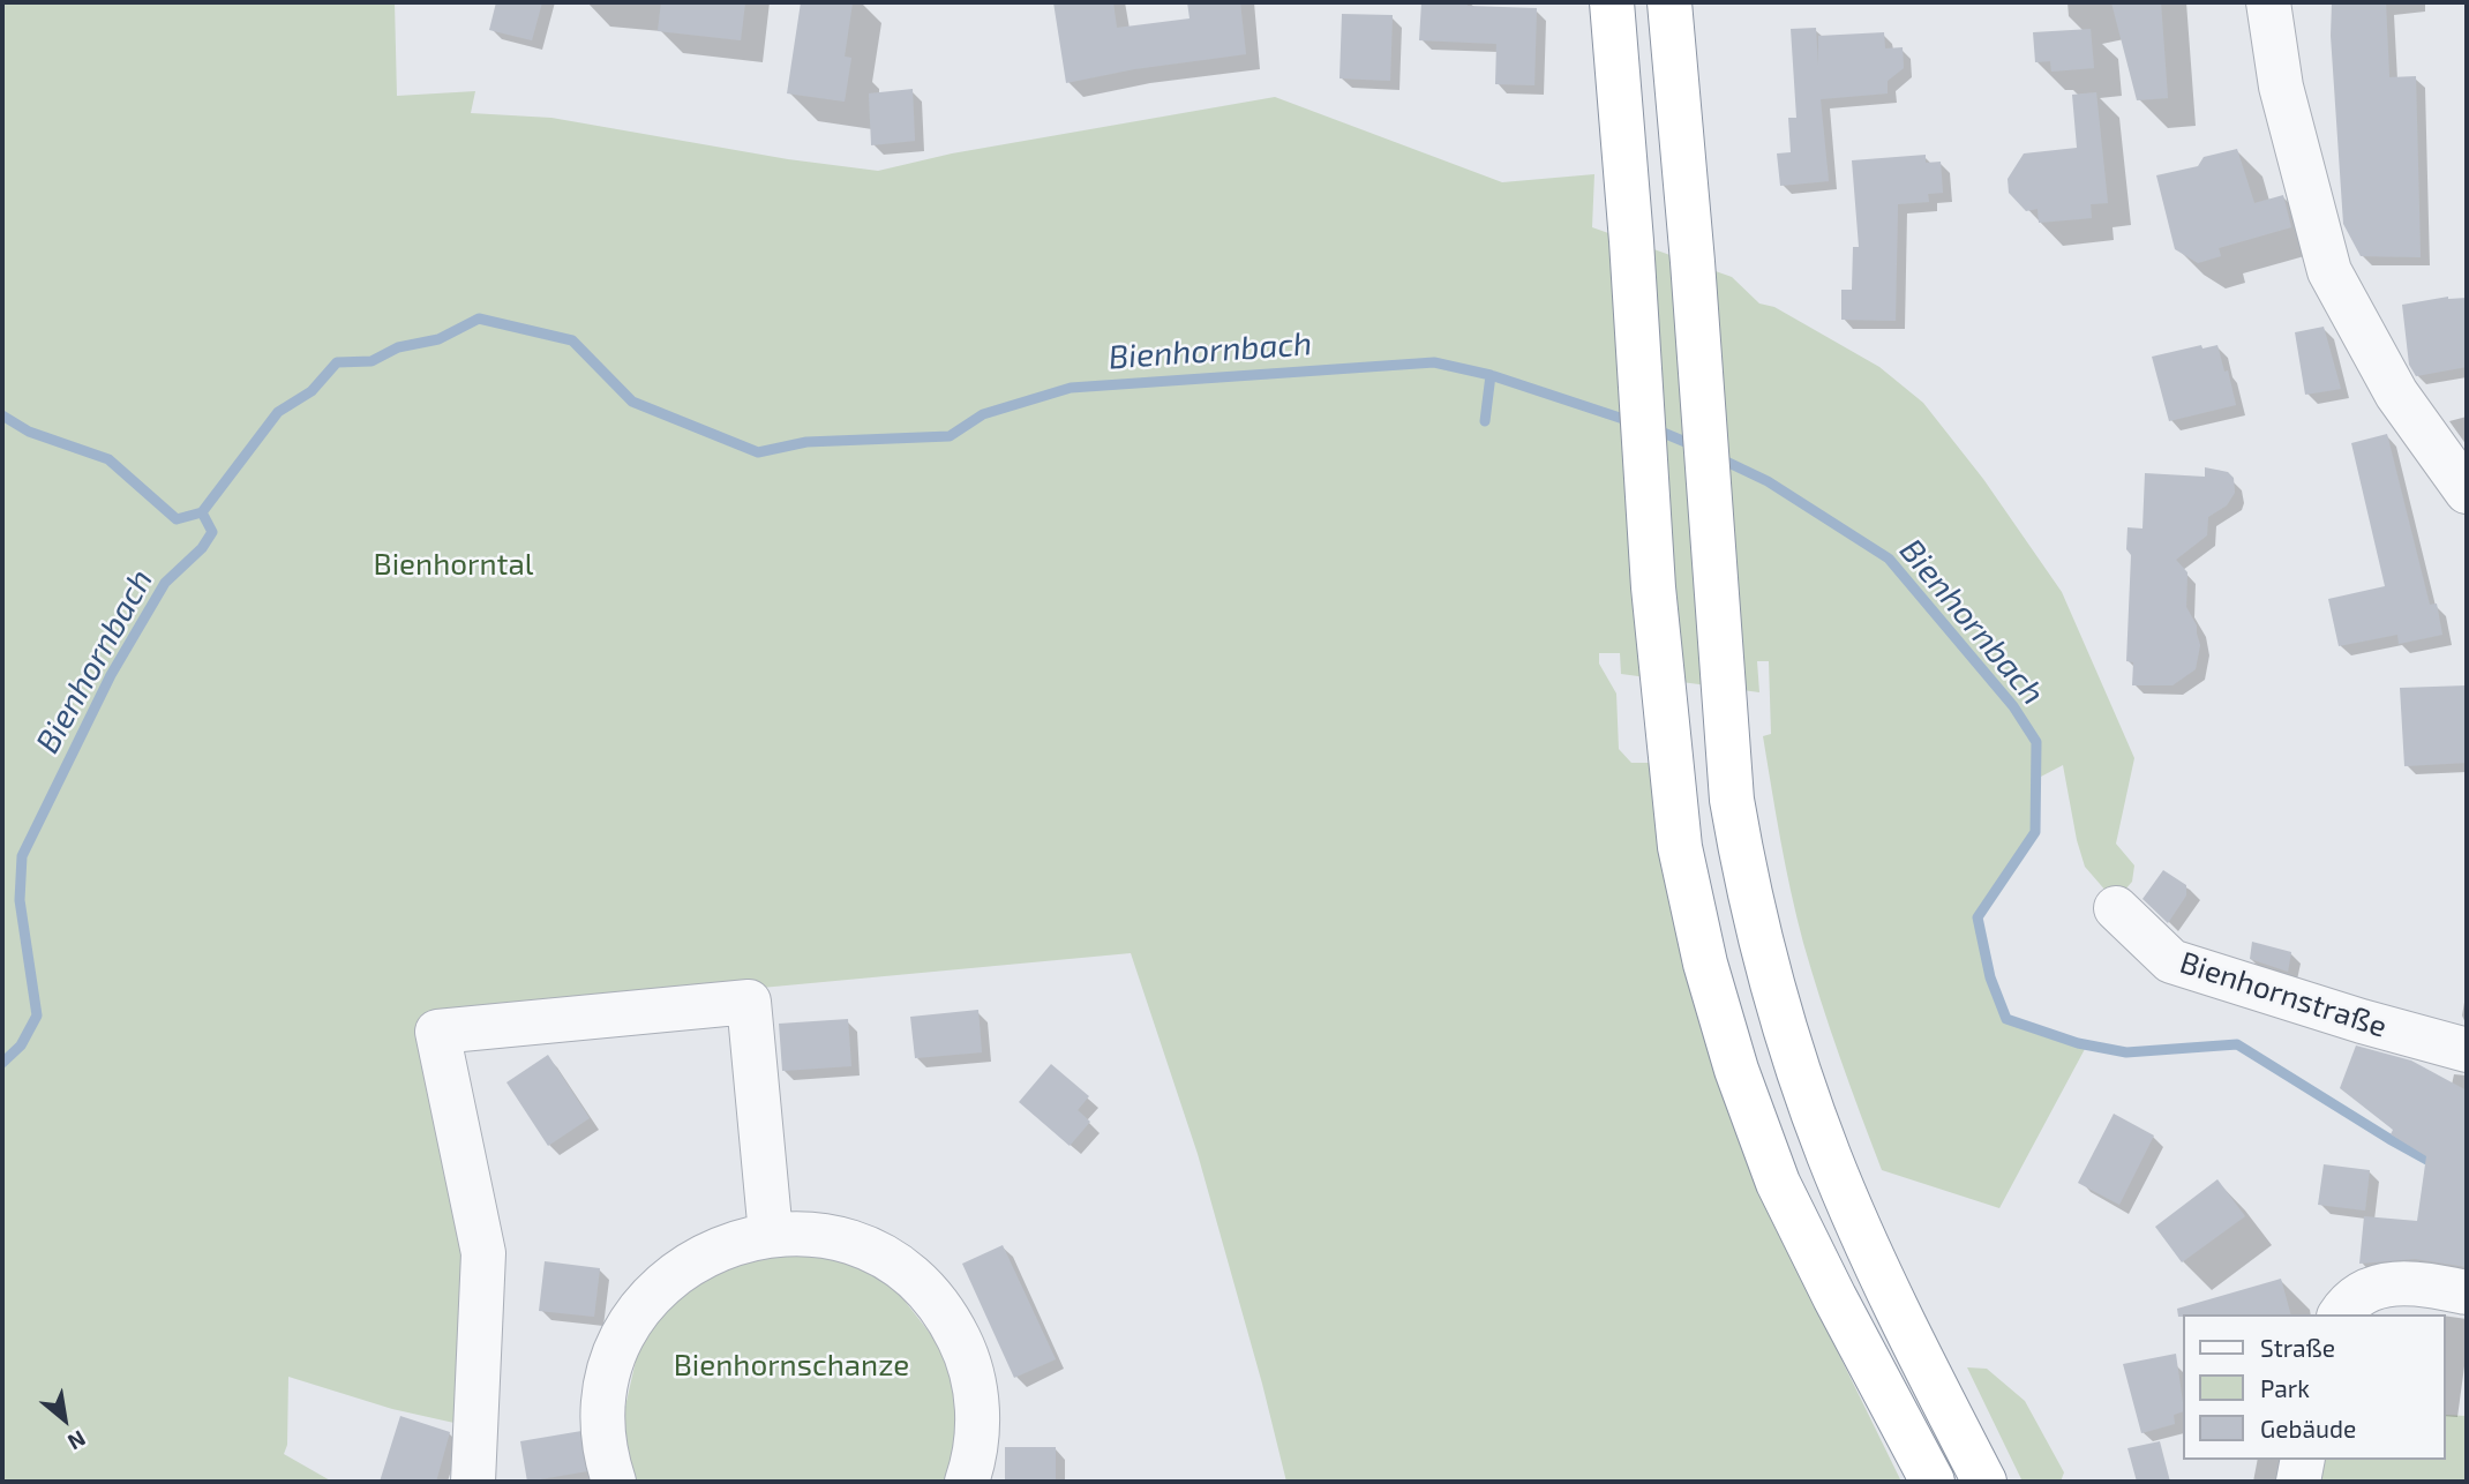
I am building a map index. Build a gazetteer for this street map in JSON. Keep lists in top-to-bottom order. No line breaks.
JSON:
{"streets":{"street":["Bienhornstraße"]},"water":["Bienhornbach"],"parks":["Bienhorntal","Bienhornschanze"],"legend":["Straße","Park","Gebäude"],"north":"bottom right"}
